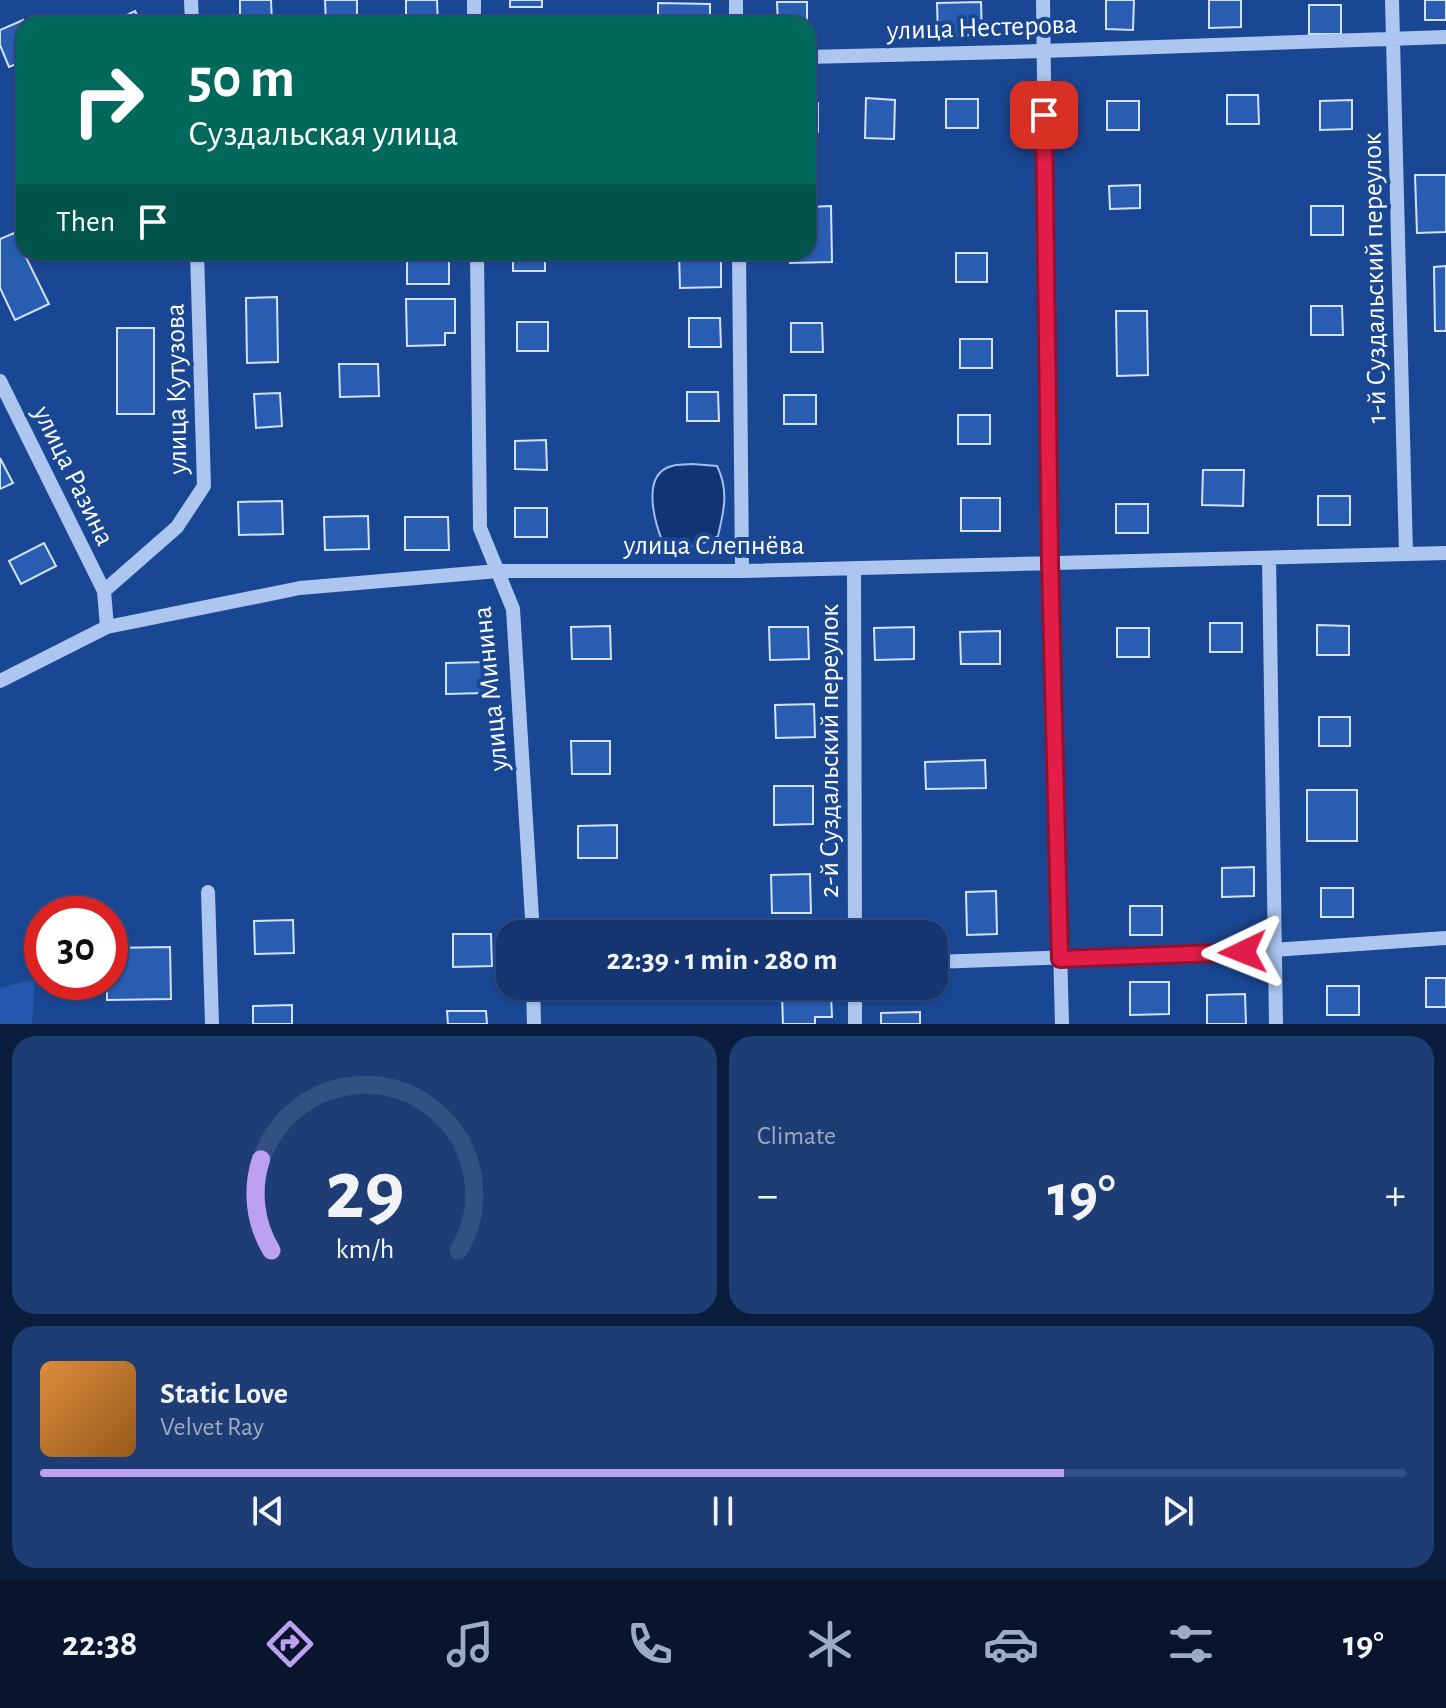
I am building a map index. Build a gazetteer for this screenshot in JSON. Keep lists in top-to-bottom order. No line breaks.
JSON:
{"streets":{"street":["улица Нестерова","1-й Суздальский переулок","улица Кутузова","улица Разина","улица Слепнёва","улица Минина","2-й Суздальский переулок"]},"crossings":[["улица Нестерова","1-й Суздальский переулок"],["1-й Суздальский переулок","улица Слепнёва"],["улица Кутузова","улица Разина"],["улица Слепнёва","улица Минина"],["улица Слепнёва","2-й Суздальский переулок"]],"page":{"turn":["50 m","Суздальская улица"],"then":"Then","limit":"30","trip":"22:39 · 1 min · 280 m","tile":"Climate","heat":["−","19°","+"],"song":["Static Love","Velvet Ray"],"tabs":["22:38","19°"],"gauge":["29","km/h"]}}
